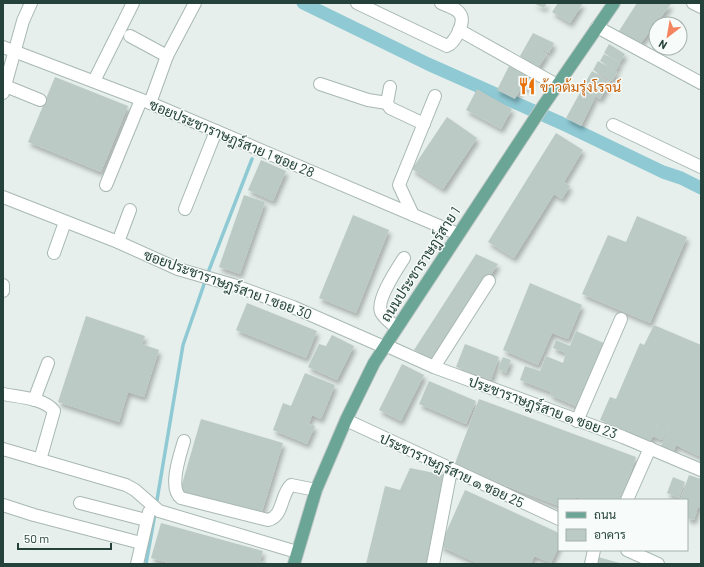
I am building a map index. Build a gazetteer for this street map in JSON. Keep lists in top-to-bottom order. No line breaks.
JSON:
{"streets":{"main road":["ถนนประชาราษฎร์สาย 1"],"street":["ซอยประชาราษฎร์สาย 1 ซอย 28","ซอยประชาราษฎร์สาย 1 ซอย 30","ประชาราษฎร์สาย ๑ ซอย 23","ประชาราษฎร์สาย ๑ ซอย 25"]},"crossings":[["ซอยประชาราษฎร์สาย 1 ซอย 28","ถนนประชาราษฎร์สาย 1"],["ถนนประชาราษฎร์สาย 1","ซอยประชาราษฎร์สาย 1 ซอย 30"],["ถนนประชาราษฎร์สาย 1","ประชาราษฎร์สาย ๑ ซอย 23"],["ถนนประชาราษฎร์สาย 1","ประชาราษฎร์สาย ๑ ซอย 25"],["ซอยประชาราษฎร์สาย 1 ซอย 30","ประชาราษฎร์สาย ๑ ซอย 23"]],"places":{"restaurant":["ข้าวต้มรุ่งโรจน์"]},"legend":["ถนน","อาคาร"],"scale_bar":"50 m","north":"bottom left"}
